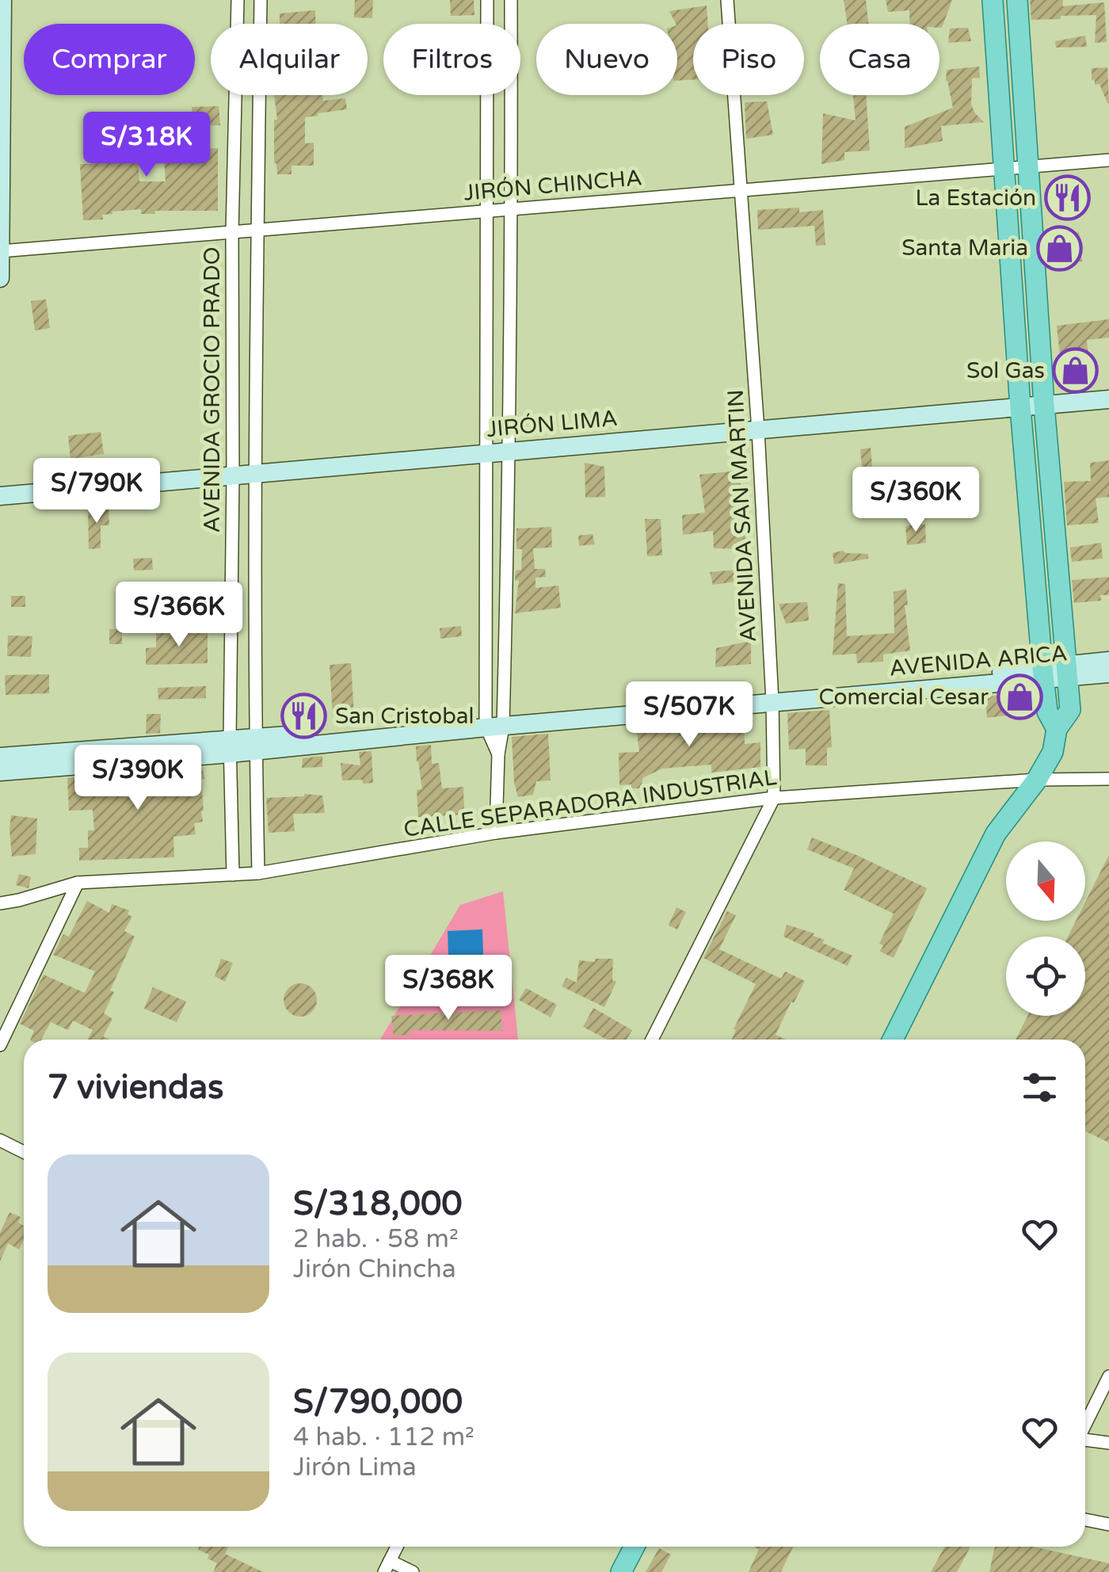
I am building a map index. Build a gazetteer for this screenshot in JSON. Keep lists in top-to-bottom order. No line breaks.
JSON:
{"streets":{"street":["JIRÓN CHINCHA","AVENIDA GROCIO PRADO","JIRÓN LIMA","AVENIDA SAN MARTIN","AVENIDA ARICA","CALLE SEPARADORA INDUSTRIAL"]},"crossings":[["JIRÓN CHINCHA","AVENIDA GROCIO PRADO"],["JIRÓN CHINCHA","AVENIDA SAN MARTIN"],["AVENIDA GROCIO PRADO","JIRÓN LIMA"],["AVENIDA GROCIO PRADO","AVENIDA ARICA"],["AVENIDA GROCIO PRADO","CALLE SEPARADORA INDUSTRIAL"],["JIRÓN LIMA","AVENIDA SAN MARTIN"],["AVENIDA SAN MARTIN","AVENIDA ARICA"],["AVENIDA SAN MARTIN","CALLE SEPARADORA INDUSTRIAL"]],"places":{"restaurant":["La Estación","San Cristobal"],"shop":["Santa Maria","Sol Gas","Comercial Cesar"]},"north":"bottom","page":{"chip":["Comprar","Alquilar","Filtros","Nuevo","Piso","Casa"],"price":["S/318K","S/790K","S/360K","S/366K","S/507K","S/390K","S/368K"],"heading":"7 viviendas","list":[{"name":"S/318,000","note":"2 hab. · 58 m² · Jirón Chincha"},{"name":"S/790,000","note":"4 hab. · 112 m² · Jirón Lima"}]}}
